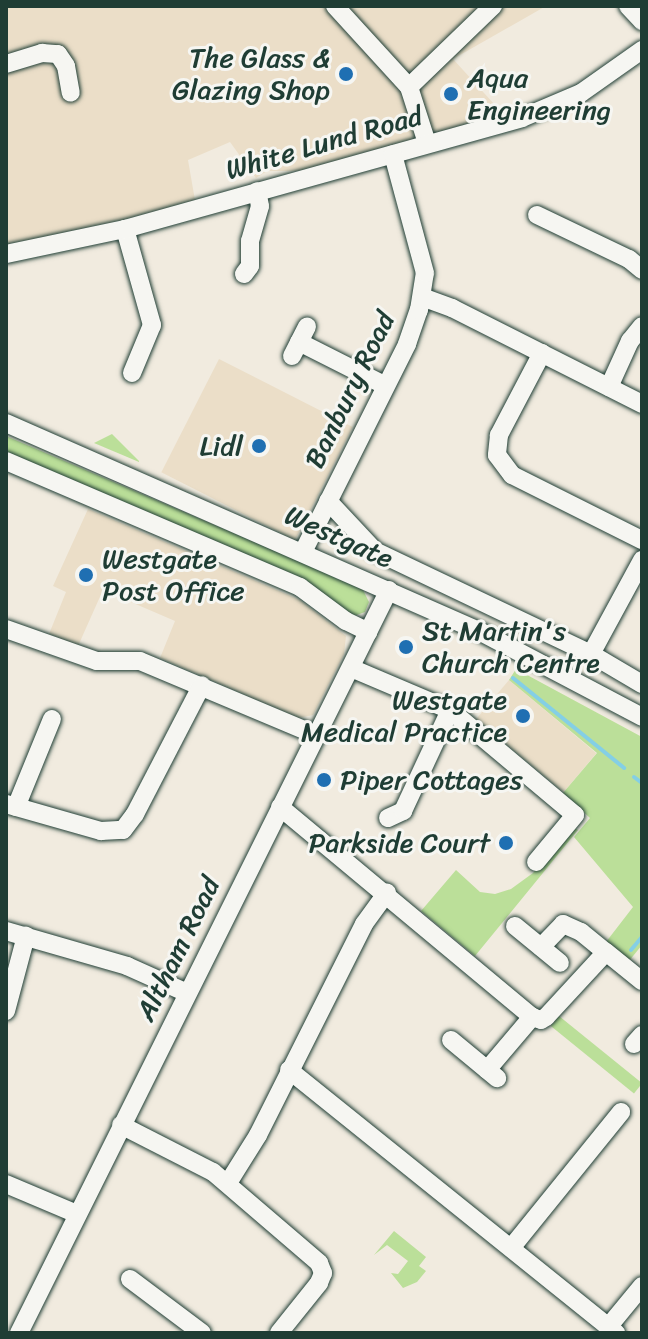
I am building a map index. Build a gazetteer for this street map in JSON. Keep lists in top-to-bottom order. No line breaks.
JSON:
{"streets":{"street":["White Lund Road","Banbury Road","Westgate","Altham Road"]},"crossings":[["White Lund Road","Banbury Road"],["Banbury Road","Westgate"],["Westgate","Altham Road"]],"places":["The Glass & Glazing Shop","Aqua Engineering","Lidl","Westgate Post Office","St Martin's Church Centre","Westgate Medical Practice","Piper Cottages","Parkside Court"]}
